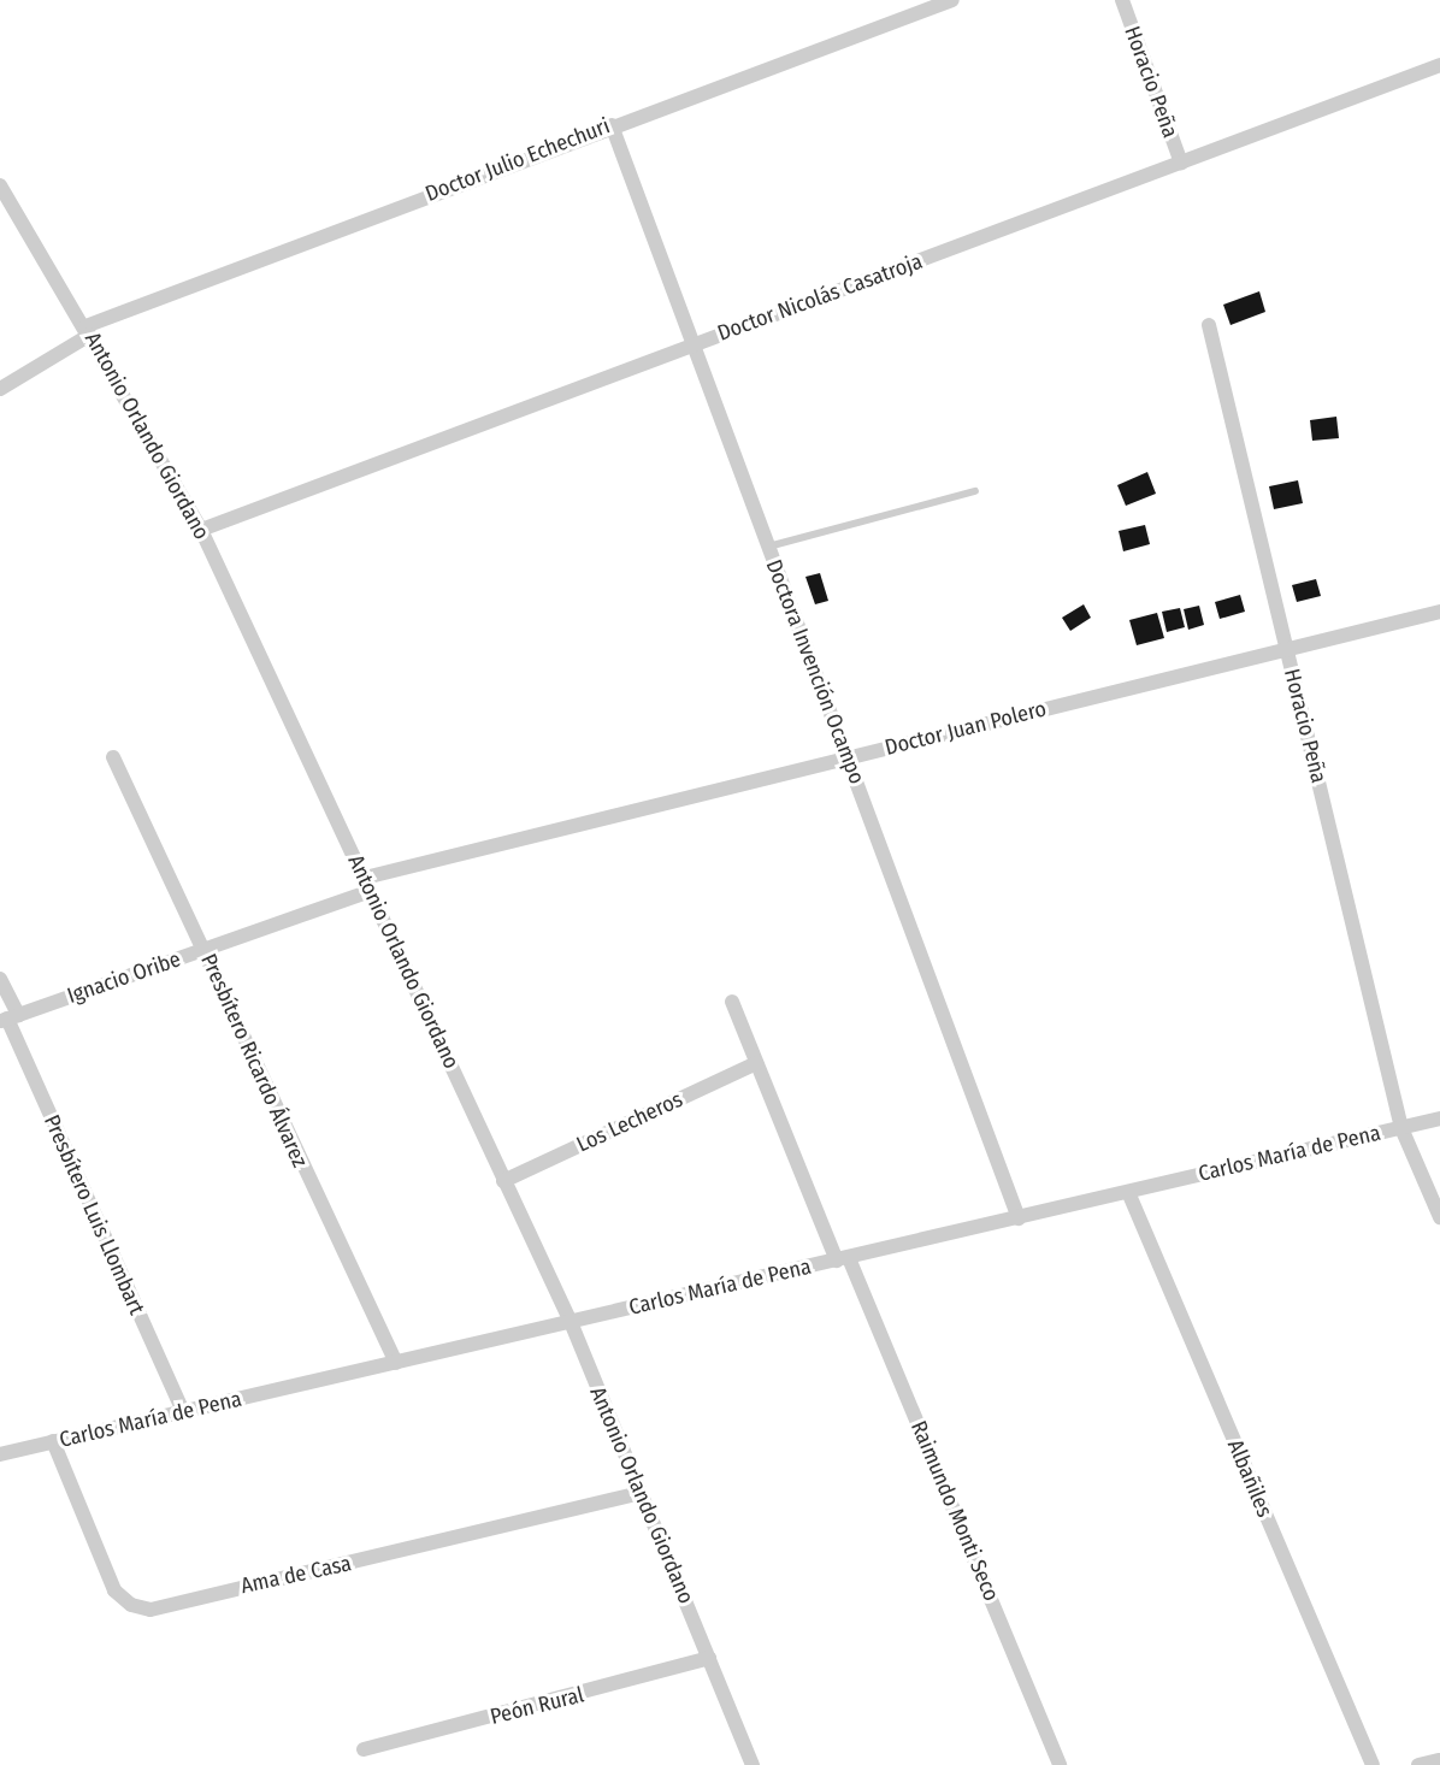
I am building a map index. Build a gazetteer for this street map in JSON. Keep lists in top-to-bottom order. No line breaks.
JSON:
{"streets":{"street":["Horacio Peña","Doctor Julio Echechuri","Doctor Nicolás Casatroja","Antonio Orlando Giordano","Doctora Invención Ocampo","Doctor Juan Polero","Ignacio Oribe","Presbítero Ricardo Álvarez","Los Lecheros","Carlos María de Pena","Presbítero Luis Llombart","Albañiles","Raimundo Monti Seco","Ama de Casa","Peón Rural"]},"crossings":[["Horacio Peña","Doctor Nicolás Casatroja"],["Horacio Peña","Doctor Juan Polero"],["Horacio Peña","Carlos María de Pena"],["Doctor Julio Echechuri","Antonio Orlando Giordano"],["Doctor Julio Echechuri","Doctora Invención Ocampo"],["Doctor Nicolás Casatroja","Antonio Orlando Giordano"],["Doctor Nicolás Casatroja","Doctora Invención Ocampo"],["Antonio Orlando Giordano","Doctor Juan Polero"],["Antonio Orlando Giordano","Ignacio Oribe"],["Antonio Orlando Giordano","Los Lecheros"],["Antonio Orlando Giordano","Carlos María de Pena"],["Antonio Orlando Giordano","Ama de Casa"],["Antonio Orlando Giordano","Peón Rural"],["Doctora Invención Ocampo","Doctor Juan Polero"],["Doctora Invención Ocampo","Carlos María de Pena"],["Doctor Juan Polero","Ignacio Oribe"],["Ignacio Oribe","Presbítero Ricardo Álvarez"],["Ignacio Oribe","Presbítero Luis Llombart"],["Presbítero Ricardo Álvarez","Carlos María de Pena"],["Los Lecheros","Raimundo Monti Seco"],["Carlos María de Pena","Presbítero Luis Llombart"],["Carlos María de Pena","Albañiles"],["Carlos María de Pena","Raimundo Monti Seco"],["Carlos María de Pena","Ama de Casa"]]}
